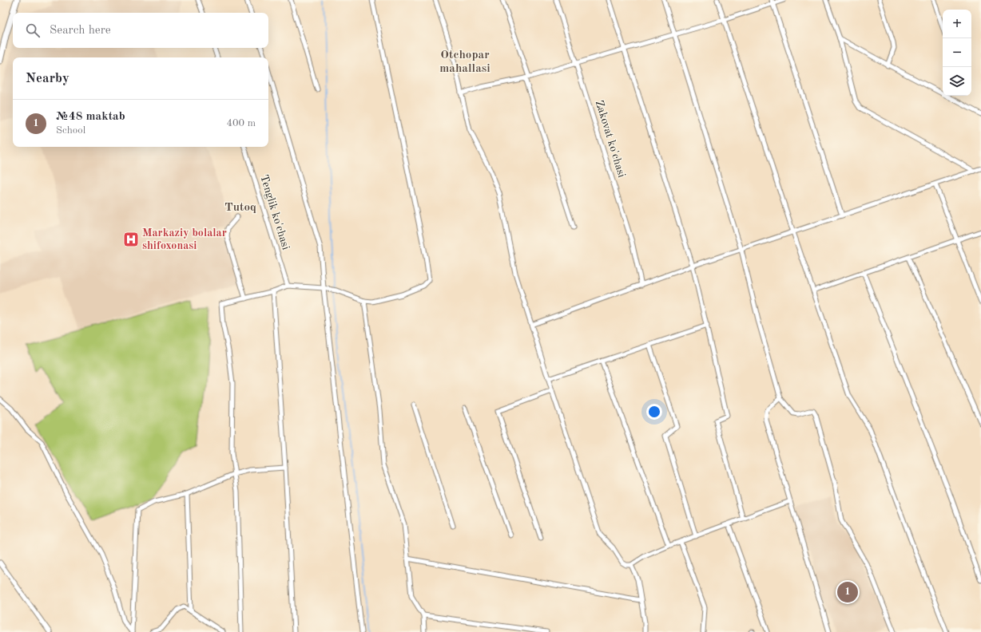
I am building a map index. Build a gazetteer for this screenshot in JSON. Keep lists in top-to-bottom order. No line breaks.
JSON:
{"streets":{"street":["Zakovat ko'chasi","Tenglik ko'chasi"]},"districts":["Otchopar mahallasi","Tutoq"],"places":{"hospital":["Markaziy bolalar shifoxonasi"]},"page":{"map_buttons":["+","−"],"search":"Search here","heading":"Nearby","list":[{"mark":"1","name":"№48 maktab","note":"School","value":"400 m"}],"pins":"1"}}
